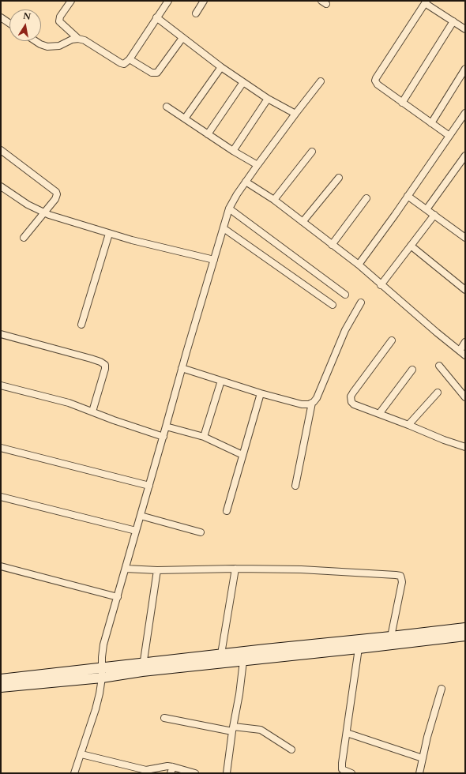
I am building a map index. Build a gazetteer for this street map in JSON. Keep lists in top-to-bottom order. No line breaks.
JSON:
{"north":"top"}
